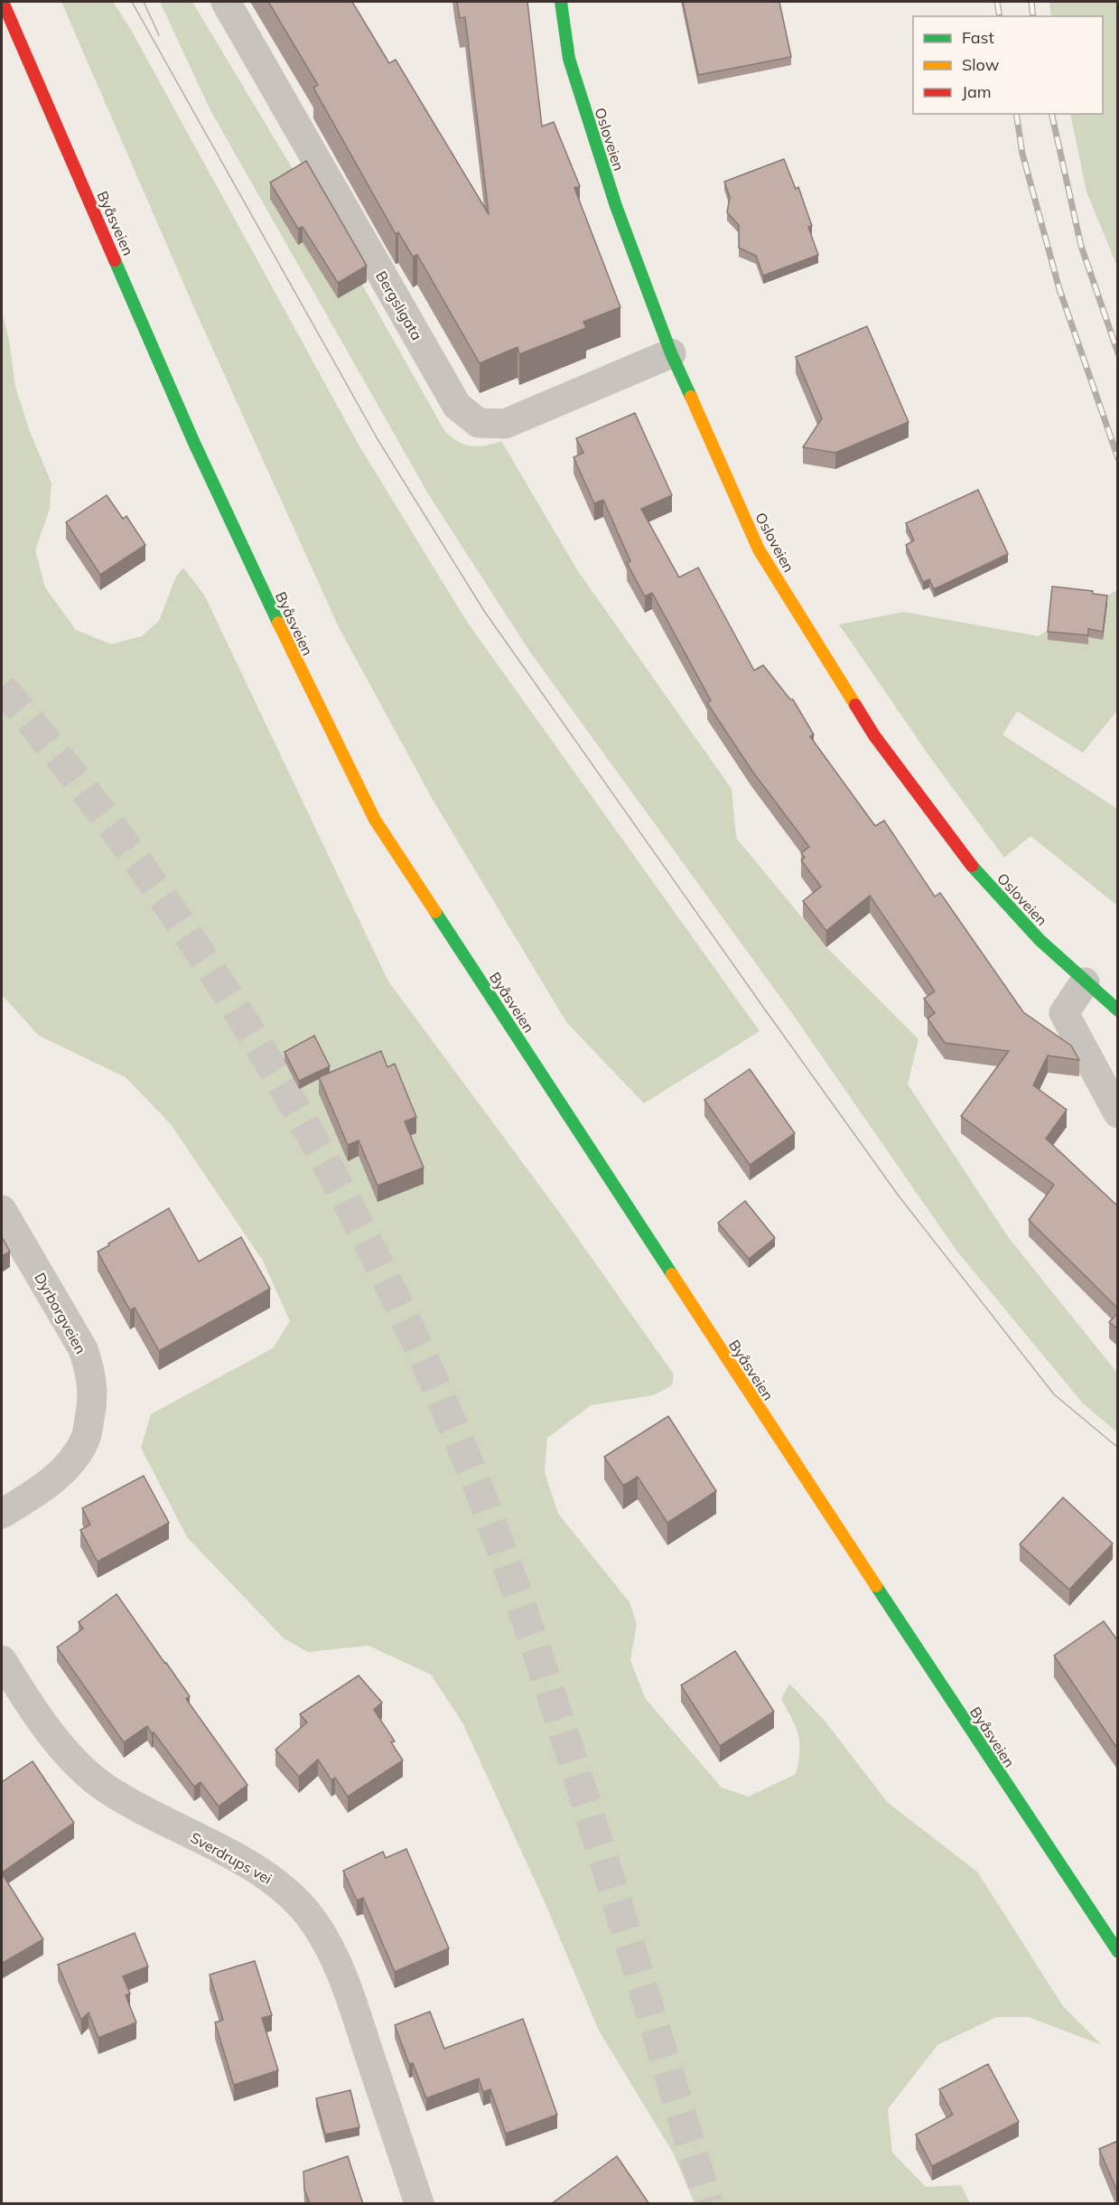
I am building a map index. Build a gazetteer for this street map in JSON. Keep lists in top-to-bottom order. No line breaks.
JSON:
{"streets":{"main road":["Osloveien","Byåsveien"],"street":["Bergsligata","Dyrborgveien","Sverdrups vei"]},"crossings":[["Osloveien","Bergsligata"]],"legend":["Fast","Slow","Jam"]}
